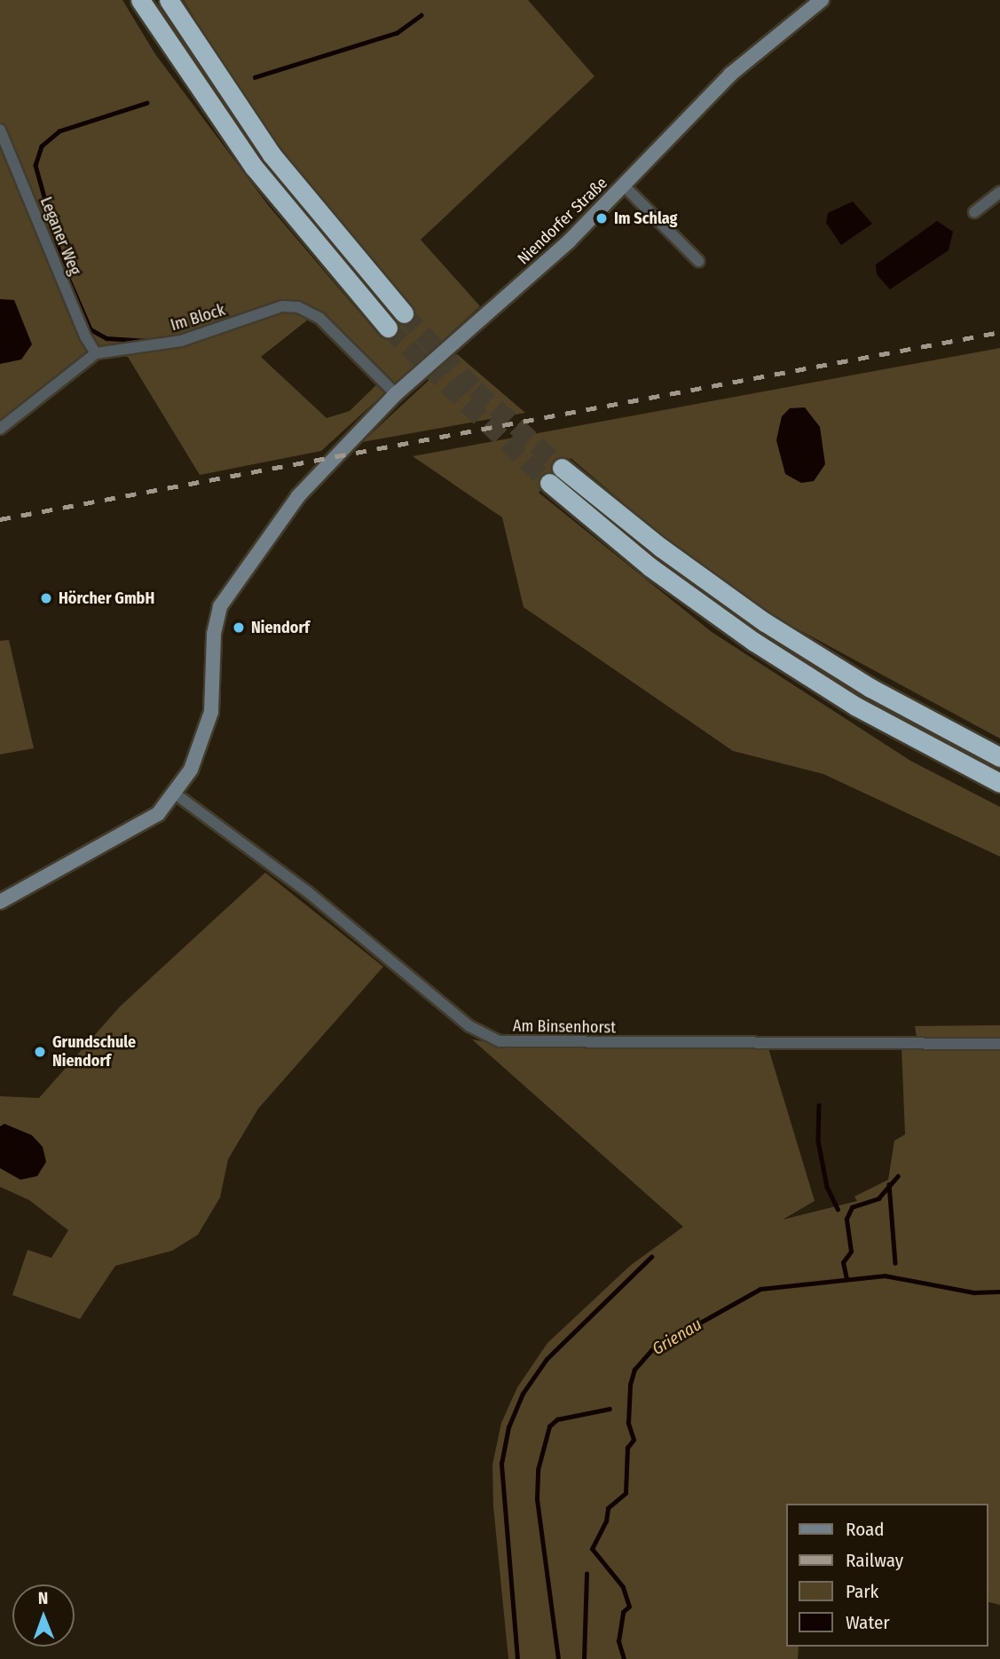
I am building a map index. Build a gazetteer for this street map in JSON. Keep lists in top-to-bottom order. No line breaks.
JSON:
{"streets":{"main road":["Niendorfer Straße"],"street":["Leganer Weg","Im Block","Am Binsenhorst"]},"crossings":[["Niendorfer Straße","Im Block"],["Niendorfer Straße","Am Binsenhorst"],["Leganer Weg","Im Block"]],"water":["Grienau"],"places":["Im Schlag","Hörcher GmbH","Niendorf","Grundschule Niendorf"],"legend":["Road","Railway","Park","Water"],"north":"top"}
